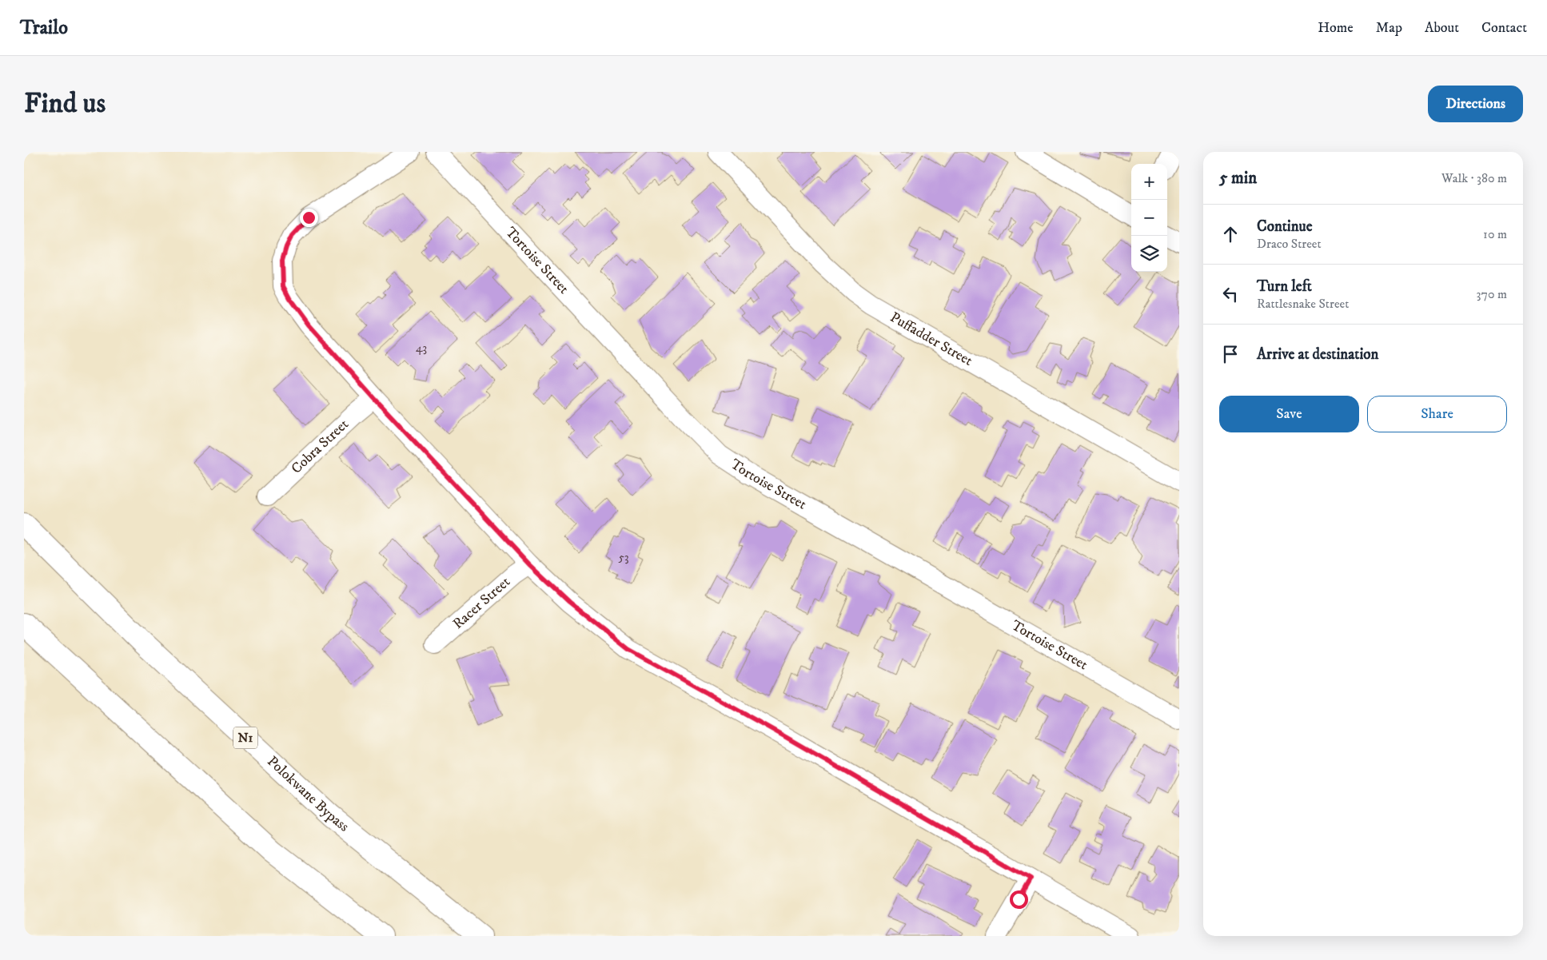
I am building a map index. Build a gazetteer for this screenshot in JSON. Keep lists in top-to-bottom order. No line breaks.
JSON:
{"streets":{"highway":["N1","Polokwane Bypass"],"street":["Tortoise Street","Puffadder Street","Cobra Street","Racer Street"]},"house_numbers":["43","53"],"page":{"header":"Trailo","nav":["Home","Map","About","Contact"],"buttons":["Directions",["Save","Share"]],"title":"Find us","heading":["5 min","Walk · 380 m"],"map_buttons":["+","−"],"list":[["Continue","Draco Street","10 m"],["Turn left","Rattlesnake Street","370 m"],"Arrive at destination"]}}
